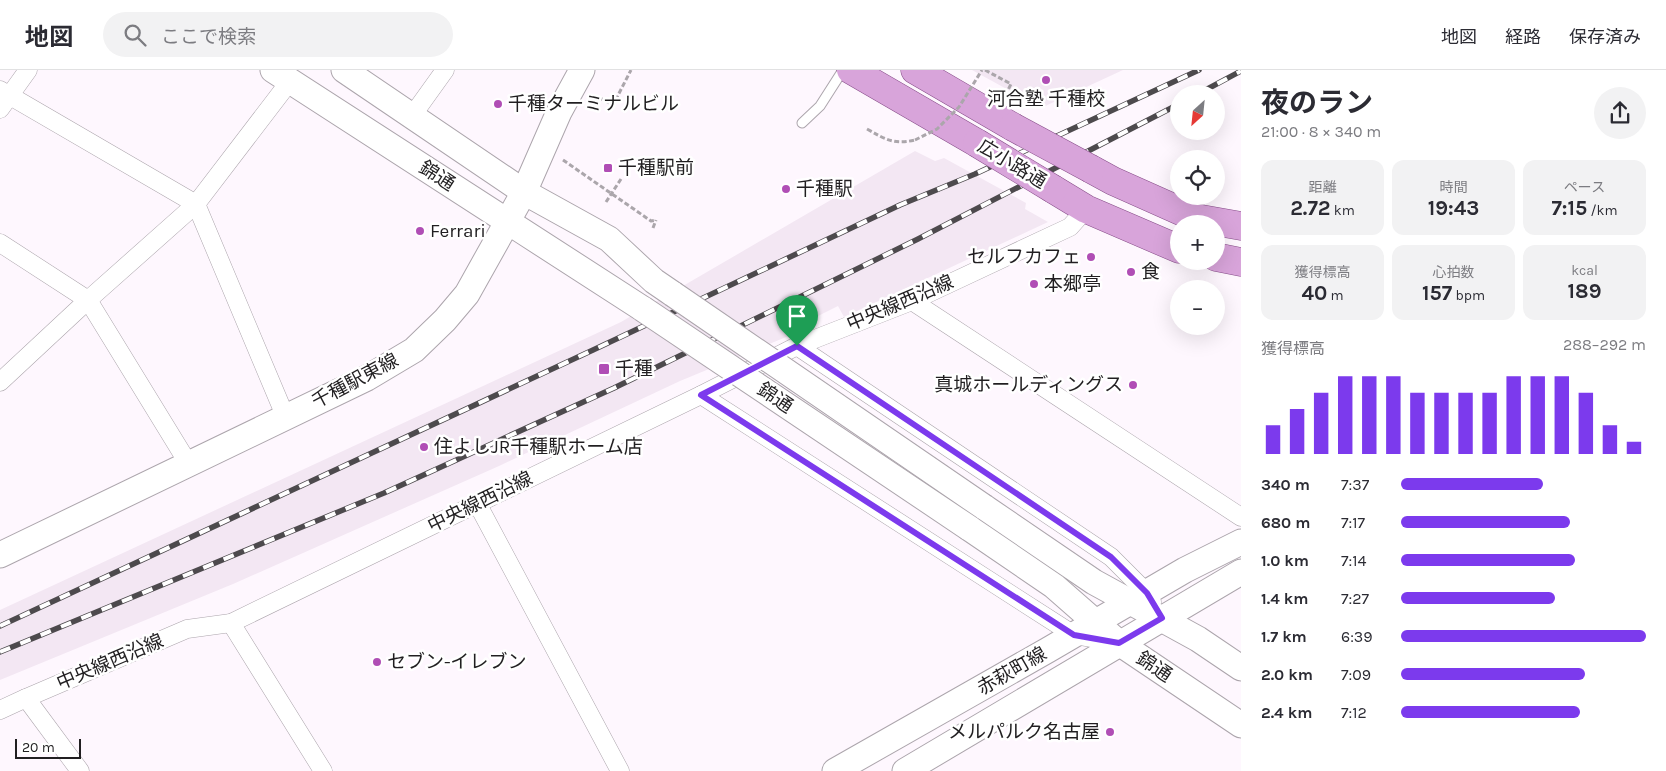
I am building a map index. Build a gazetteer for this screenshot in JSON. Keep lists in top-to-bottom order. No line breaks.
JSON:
{"streets":{"main road":["広小路通"],"street":["錦通","中央線西沿線","千種駅東線","赤萩町線"]},"crossings":[["広小路通","中央線西沿線"],["錦通","千種駅東線"],["錦通","赤萩町線"]],"places":{"other":["河合塾 千種校","千種ターミナルビル","千種駅","Ferrari","セルフカフェ","食","本郷亭","真城ホールディングス","住よしJR千種駅ホーム店","セブン-イレブン","メルパルク名古屋"],"transit":["千種駅前","千種"]},"scale_bar":"20 m","north":"bottom left","page":{"header":"地図","search":"ここで検索","nav":["地図","経路","保存済み"],"heading":["夜のラン","21:00 · 8 × 340 m"],"map_buttons":["+","−"],"stats":[["距離","2.72 km"],["時間","19:43"],["ペース","7:15 /km"],["獲得標高","40 m"],["心拍数","157 bpm"],["kcal","189"]],"chart":["獲得標高","288–292 m"],"list":[{"name":"340 m","note":"7:37"},{"name":"680 m","note":"7:17"},{"name":"1.0 km","note":"7:14"},{"name":"1.4 km","note":"7:27"},{"name":"1.7 km","note":"6:39"},{"name":"2.0 km","note":"7:09"},{"name":"2.4 km","note":"7:12"}],"scale":"20 m"}}
